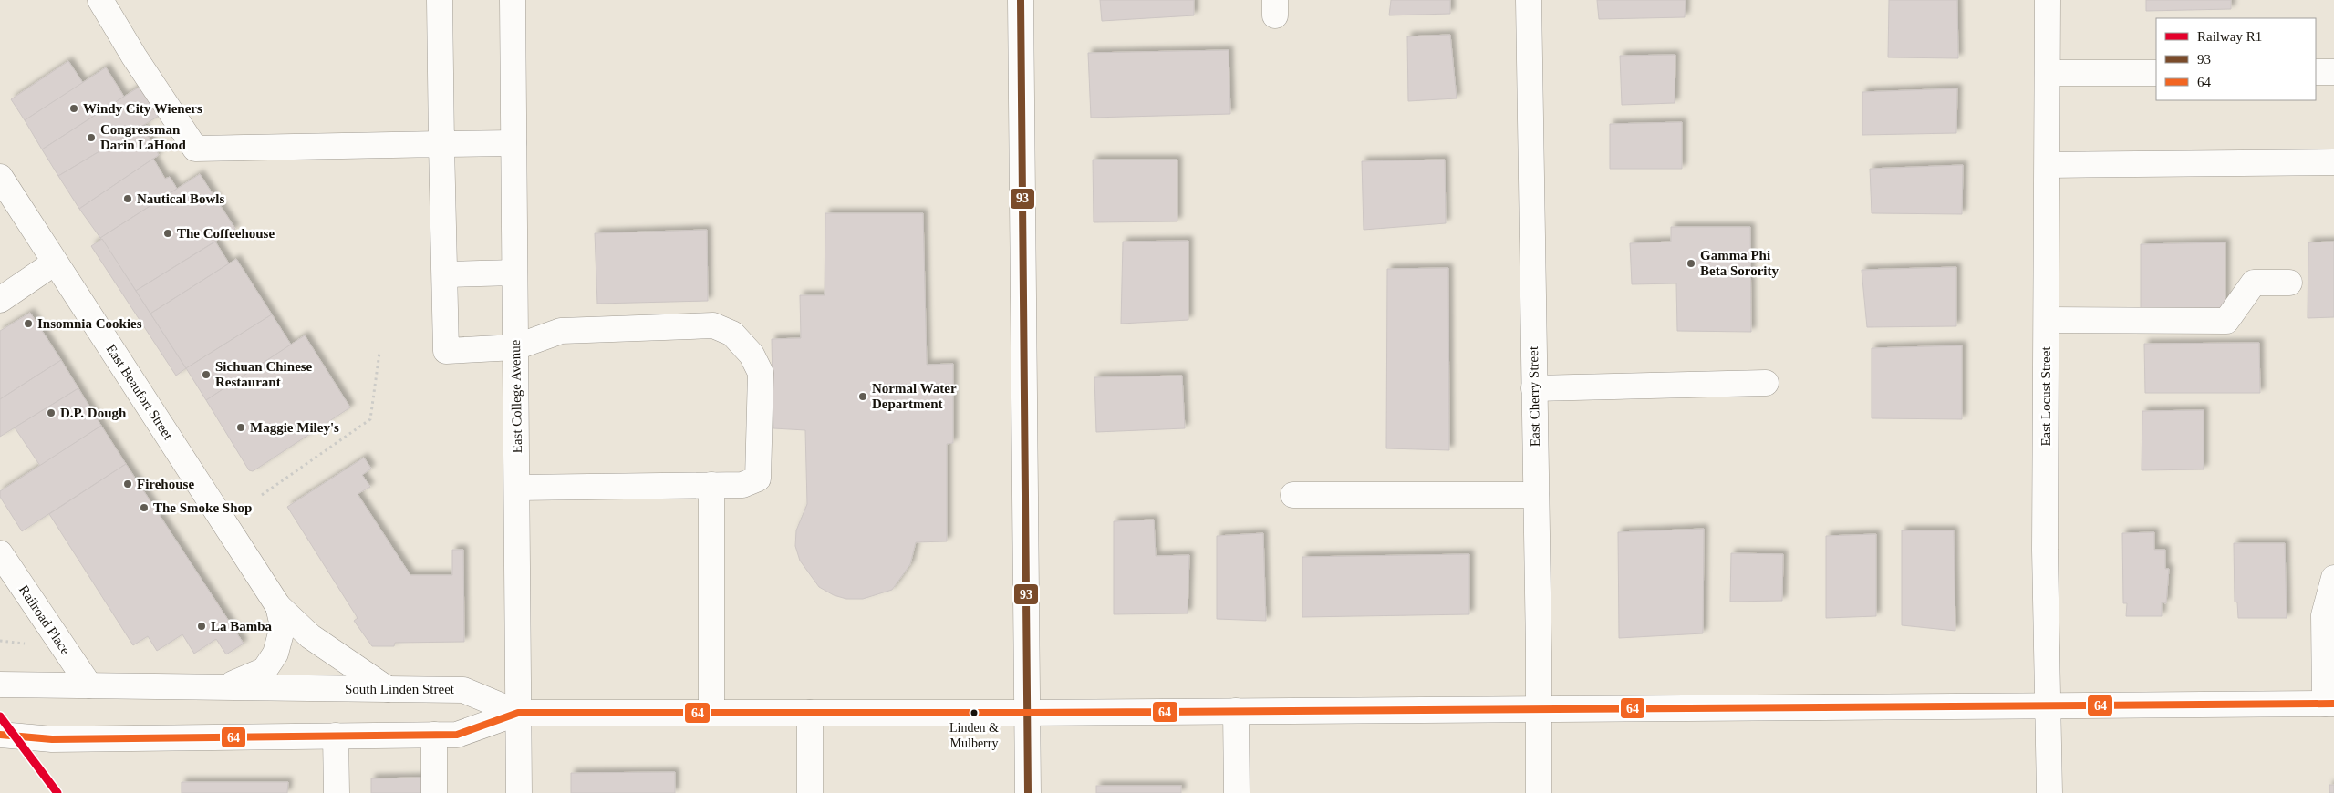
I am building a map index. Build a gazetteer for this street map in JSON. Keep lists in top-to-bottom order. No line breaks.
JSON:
{"streets":{"main road":["East Beaufort Street","East College Avenue","East Cherry Street","East Locust Street","Railroad Place","South Linden Street"]},"crossings":[["East College Avenue","South Linden Street"],["Railroad Place","South Linden Street"]],"places":["Windy City Wieners","Congressman Darin LaHood","Nautical Bowls","The Coffeehouse","Gamma Phi Beta Sorority","Insomnia Cookies","Sichuan Chinese Restaurant","Normal Water Department","D.P. Dough","Maggie Miley's","Firehouse","The Smoke Shop","La Bamba","Linden & Mulberry"],"lines":["transit line 93","transit line 64","rail line R1"],"legend":["Railway R1","93","64"]}
